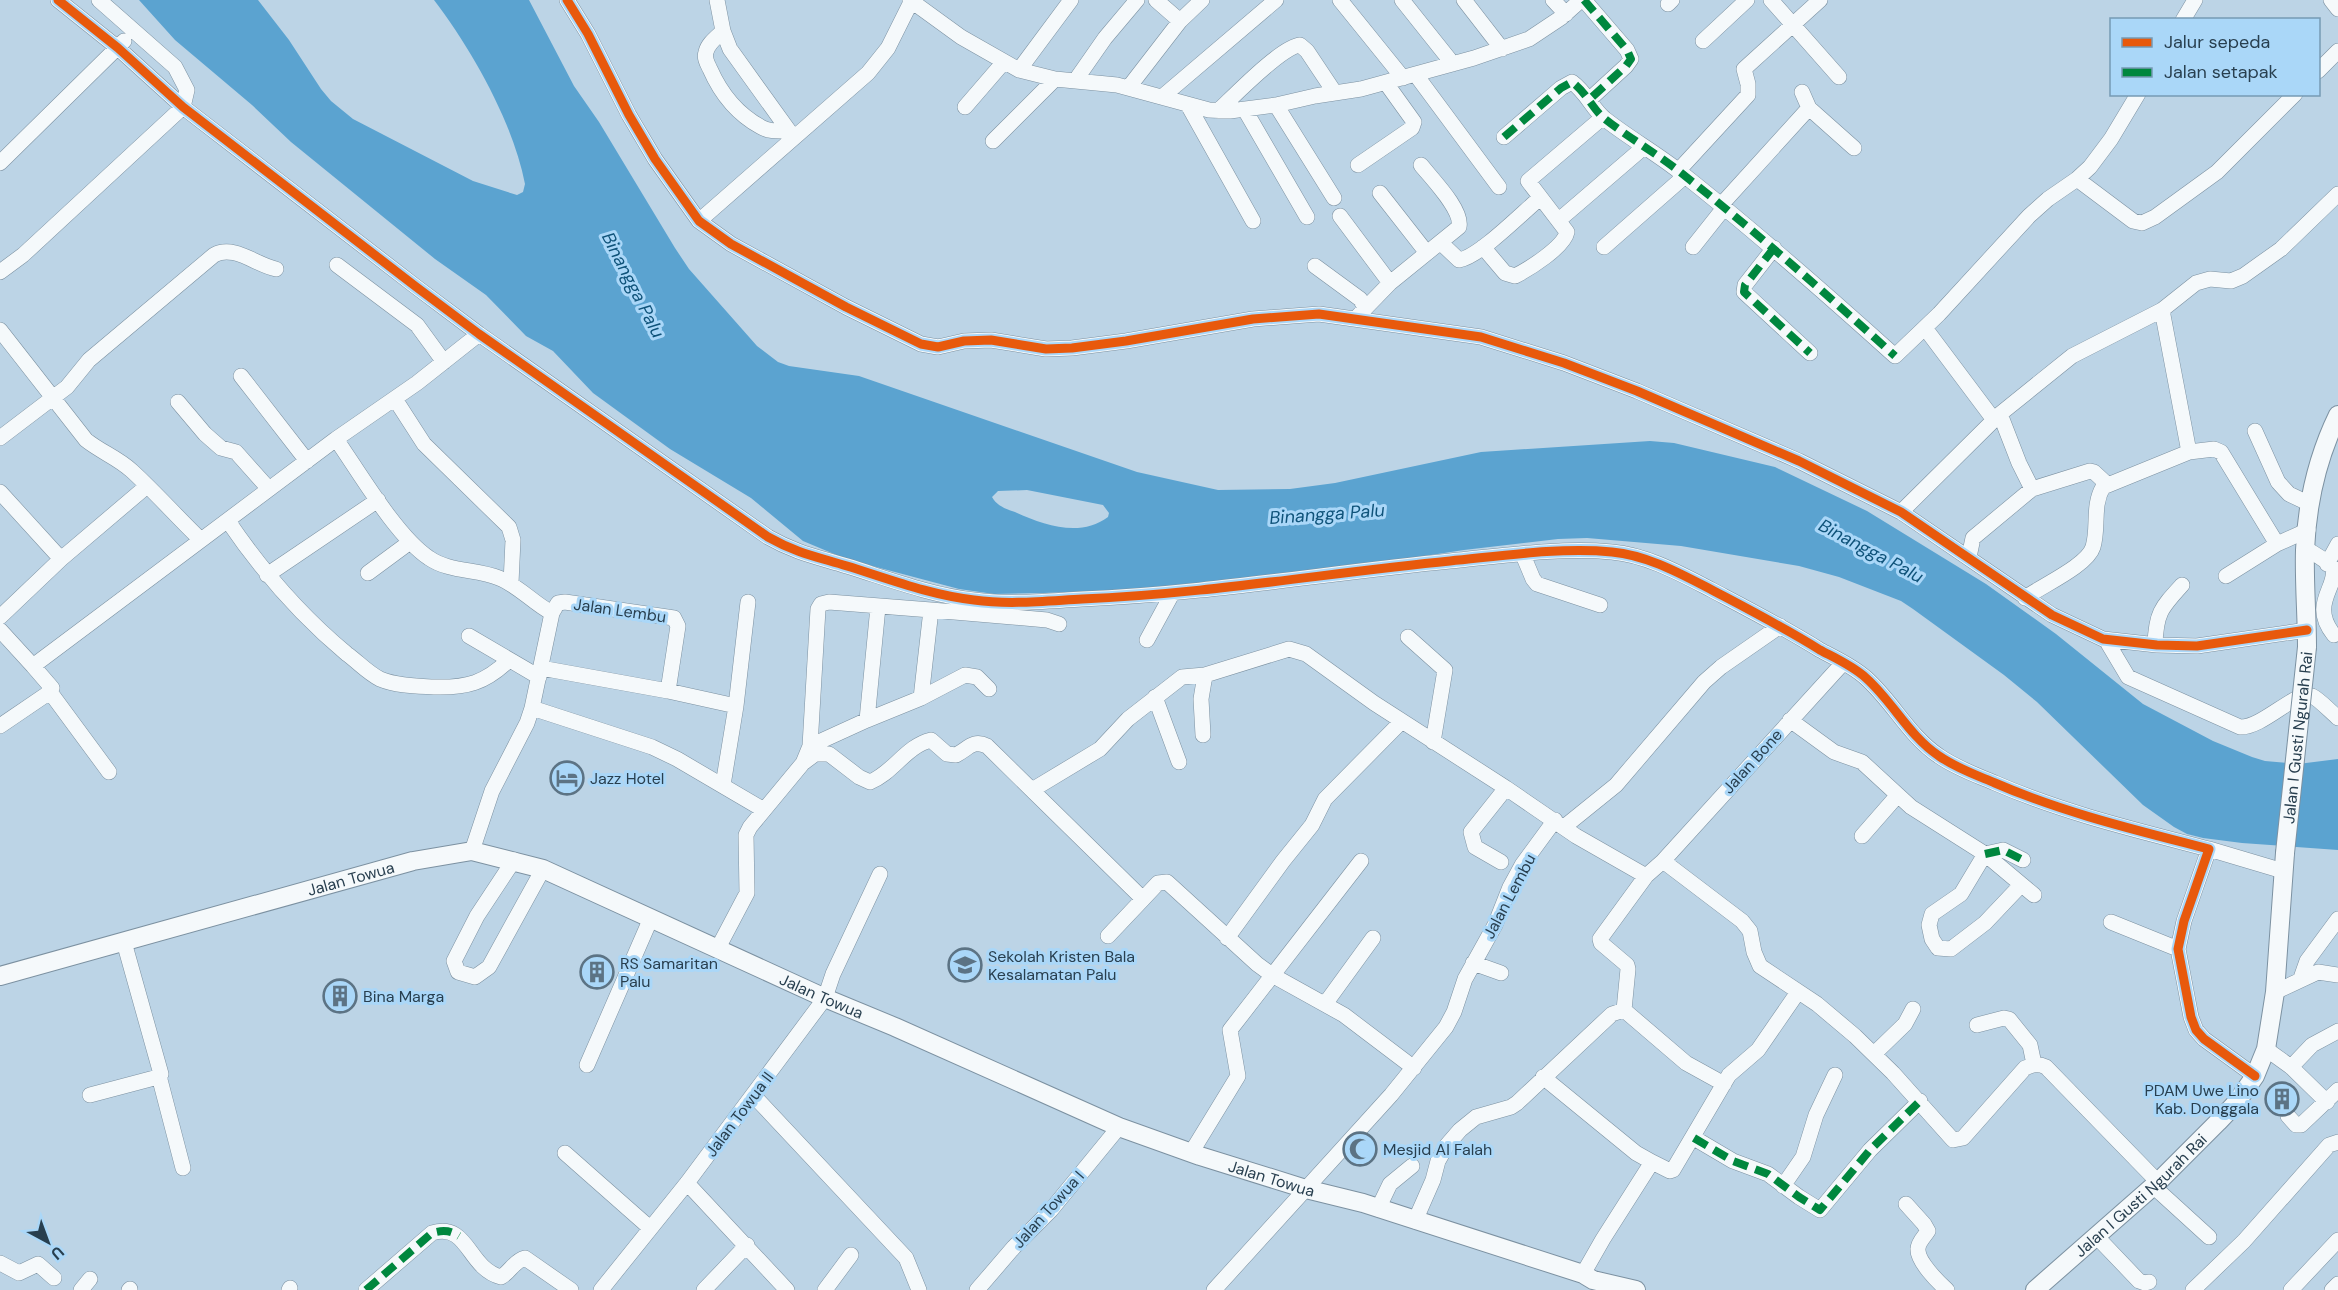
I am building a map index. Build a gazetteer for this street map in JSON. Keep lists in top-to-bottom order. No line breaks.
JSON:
{"streets":{"main road":["Jalan I Gusti Ngurah Rai","Jalan Towua"],"street":["Jalan Lembu","Jalan Bone","Jalan Towua II","Jalan Towua I"]},"crossings":[["Jalan Lembu","Jalan Towua"],["Jalan Towua","Jalan Towua II"],["Jalan Towua","Jalan Towua I"]],"water":["Binangga Palu"],"places":{"hotel":["Jazz Hotel"],"school or university":["Sekolah Kristen Bala Kesalamatan Palu"],"building":["RS Samaritan Palu","Bina Marga","PDAM Uwe Lino Kab. Donggala"],"mosque":["Mesjid Al Falah"]},"legend":["Jalur sepeda","Jalan setapak"],"north":"bottom right"}
